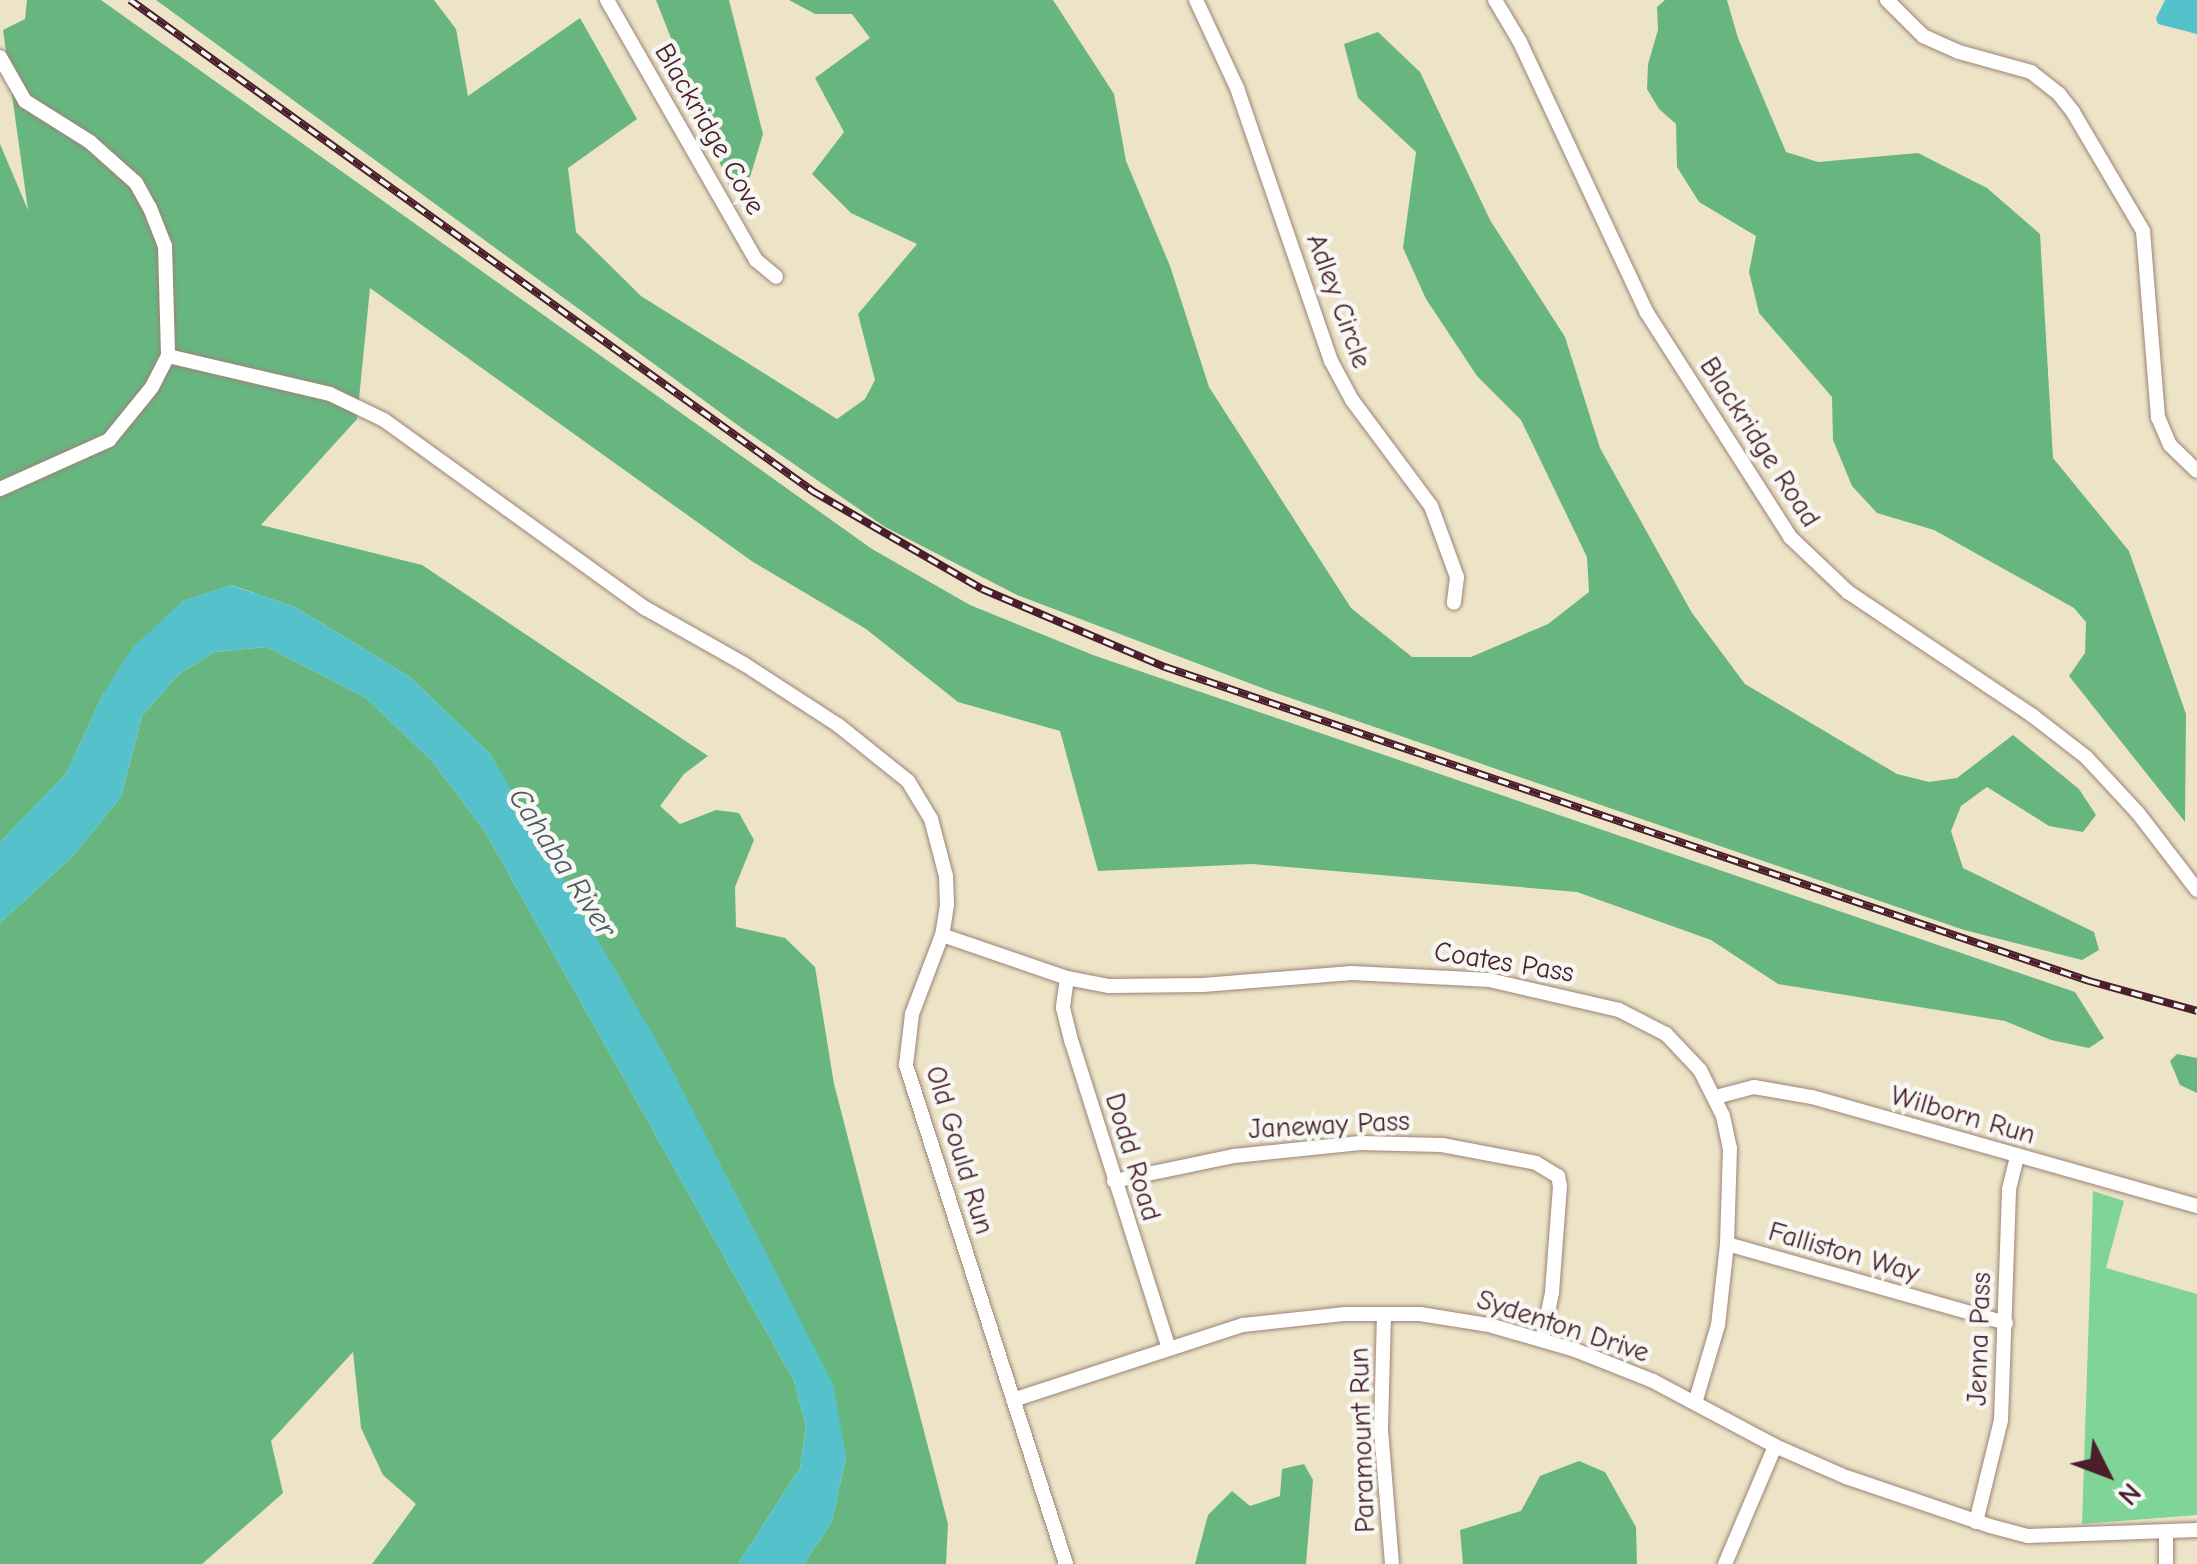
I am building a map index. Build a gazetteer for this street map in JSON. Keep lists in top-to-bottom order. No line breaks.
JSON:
{"streets":{"street":["Blackridge Cove","Adley Circle","Blackridge Road","Coates Pass","Wilborn Run","Janeway Pass","Old Gould Run","Dodd Road","Falliston Way","Sydenton Drive","Jenna Pass","Paramount Run"]},"crossings":[["Coates Pass","Wilborn Run"],["Coates Pass","Old Gould Run"],["Coates Pass","Dodd Road"],["Coates Pass","Falliston Way"],["Coates Pass","Sydenton Drive"],["Wilborn Run","Jenna Pass"],["Janeway Pass","Dodd Road"],["Janeway Pass","Sydenton Drive"],["Old Gould Run","Sydenton Drive"],["Dodd Road","Sydenton Drive"],["Falliston Way","Jenna Pass"],["Sydenton Drive","Jenna Pass"],["Sydenton Drive","Paramount Run"]],"water":["Cahaba River"],"north":"bottom right"}
